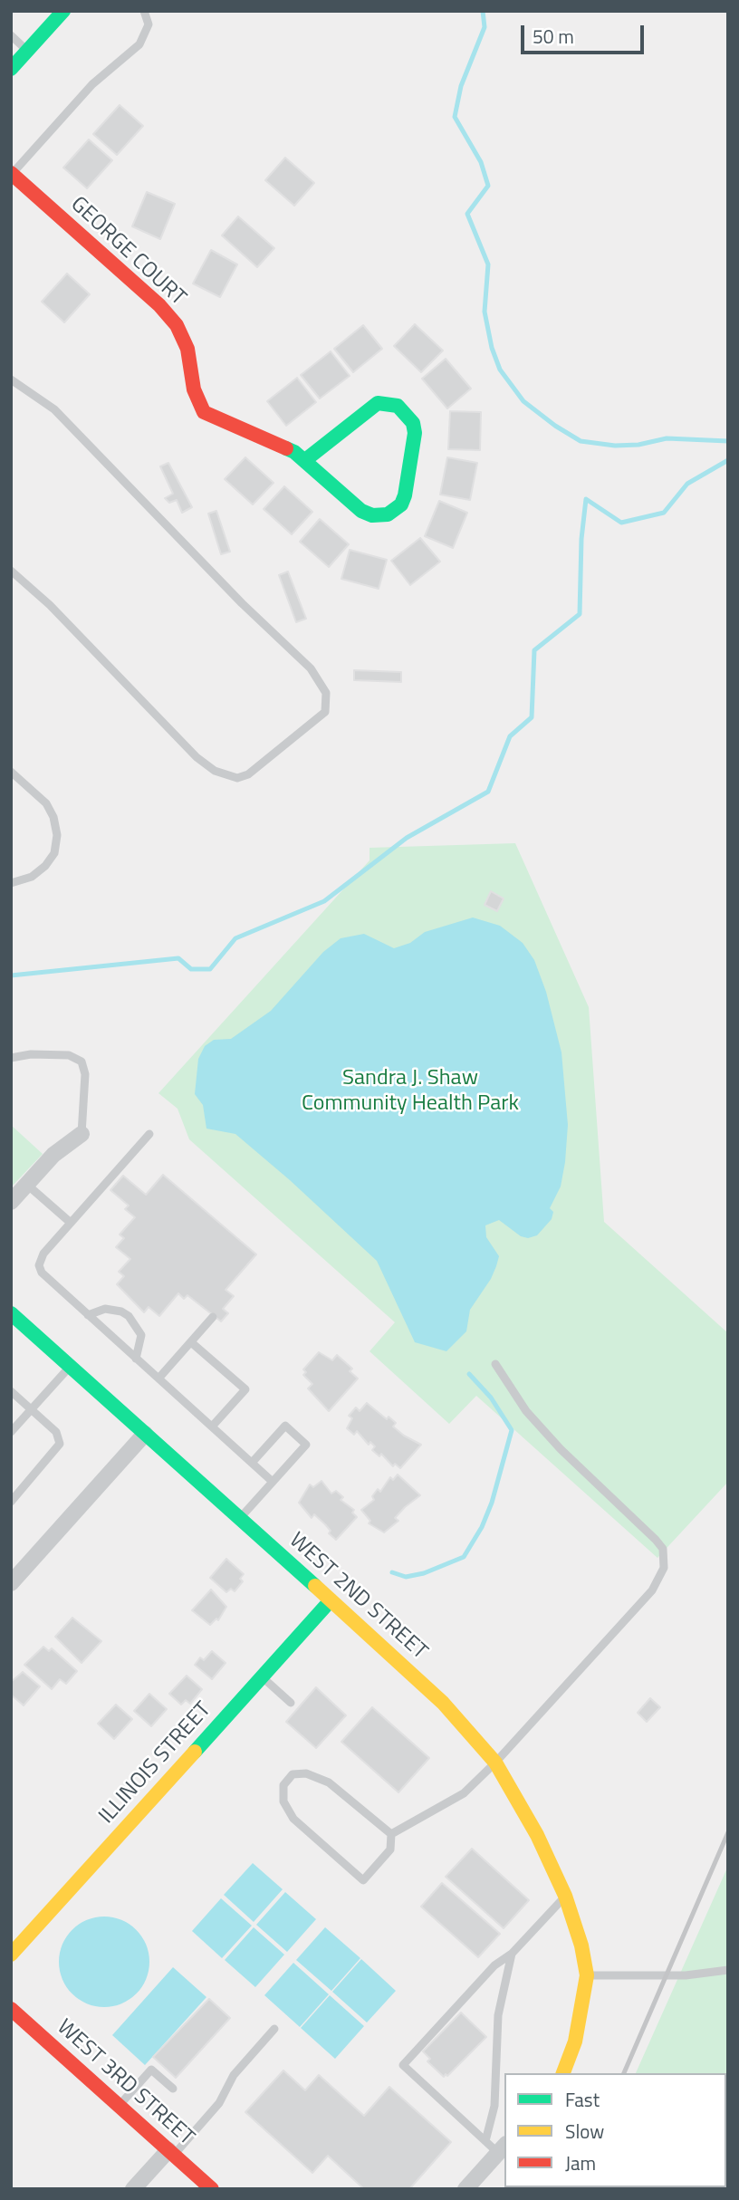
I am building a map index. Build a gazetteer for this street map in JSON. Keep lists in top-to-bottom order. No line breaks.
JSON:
{"streets":{"street":["GEORGE COURT","WEST 2ND STREET","ILLINOIS STREET","WEST 3RD STREET"]},"crossings":[["WEST 2ND STREET","ILLINOIS STREET"]],"parks":["Sandra J. Shaw Community Health Park"],"legend":["Fast","Slow","Jam"],"scale_bar":"50 m"}
